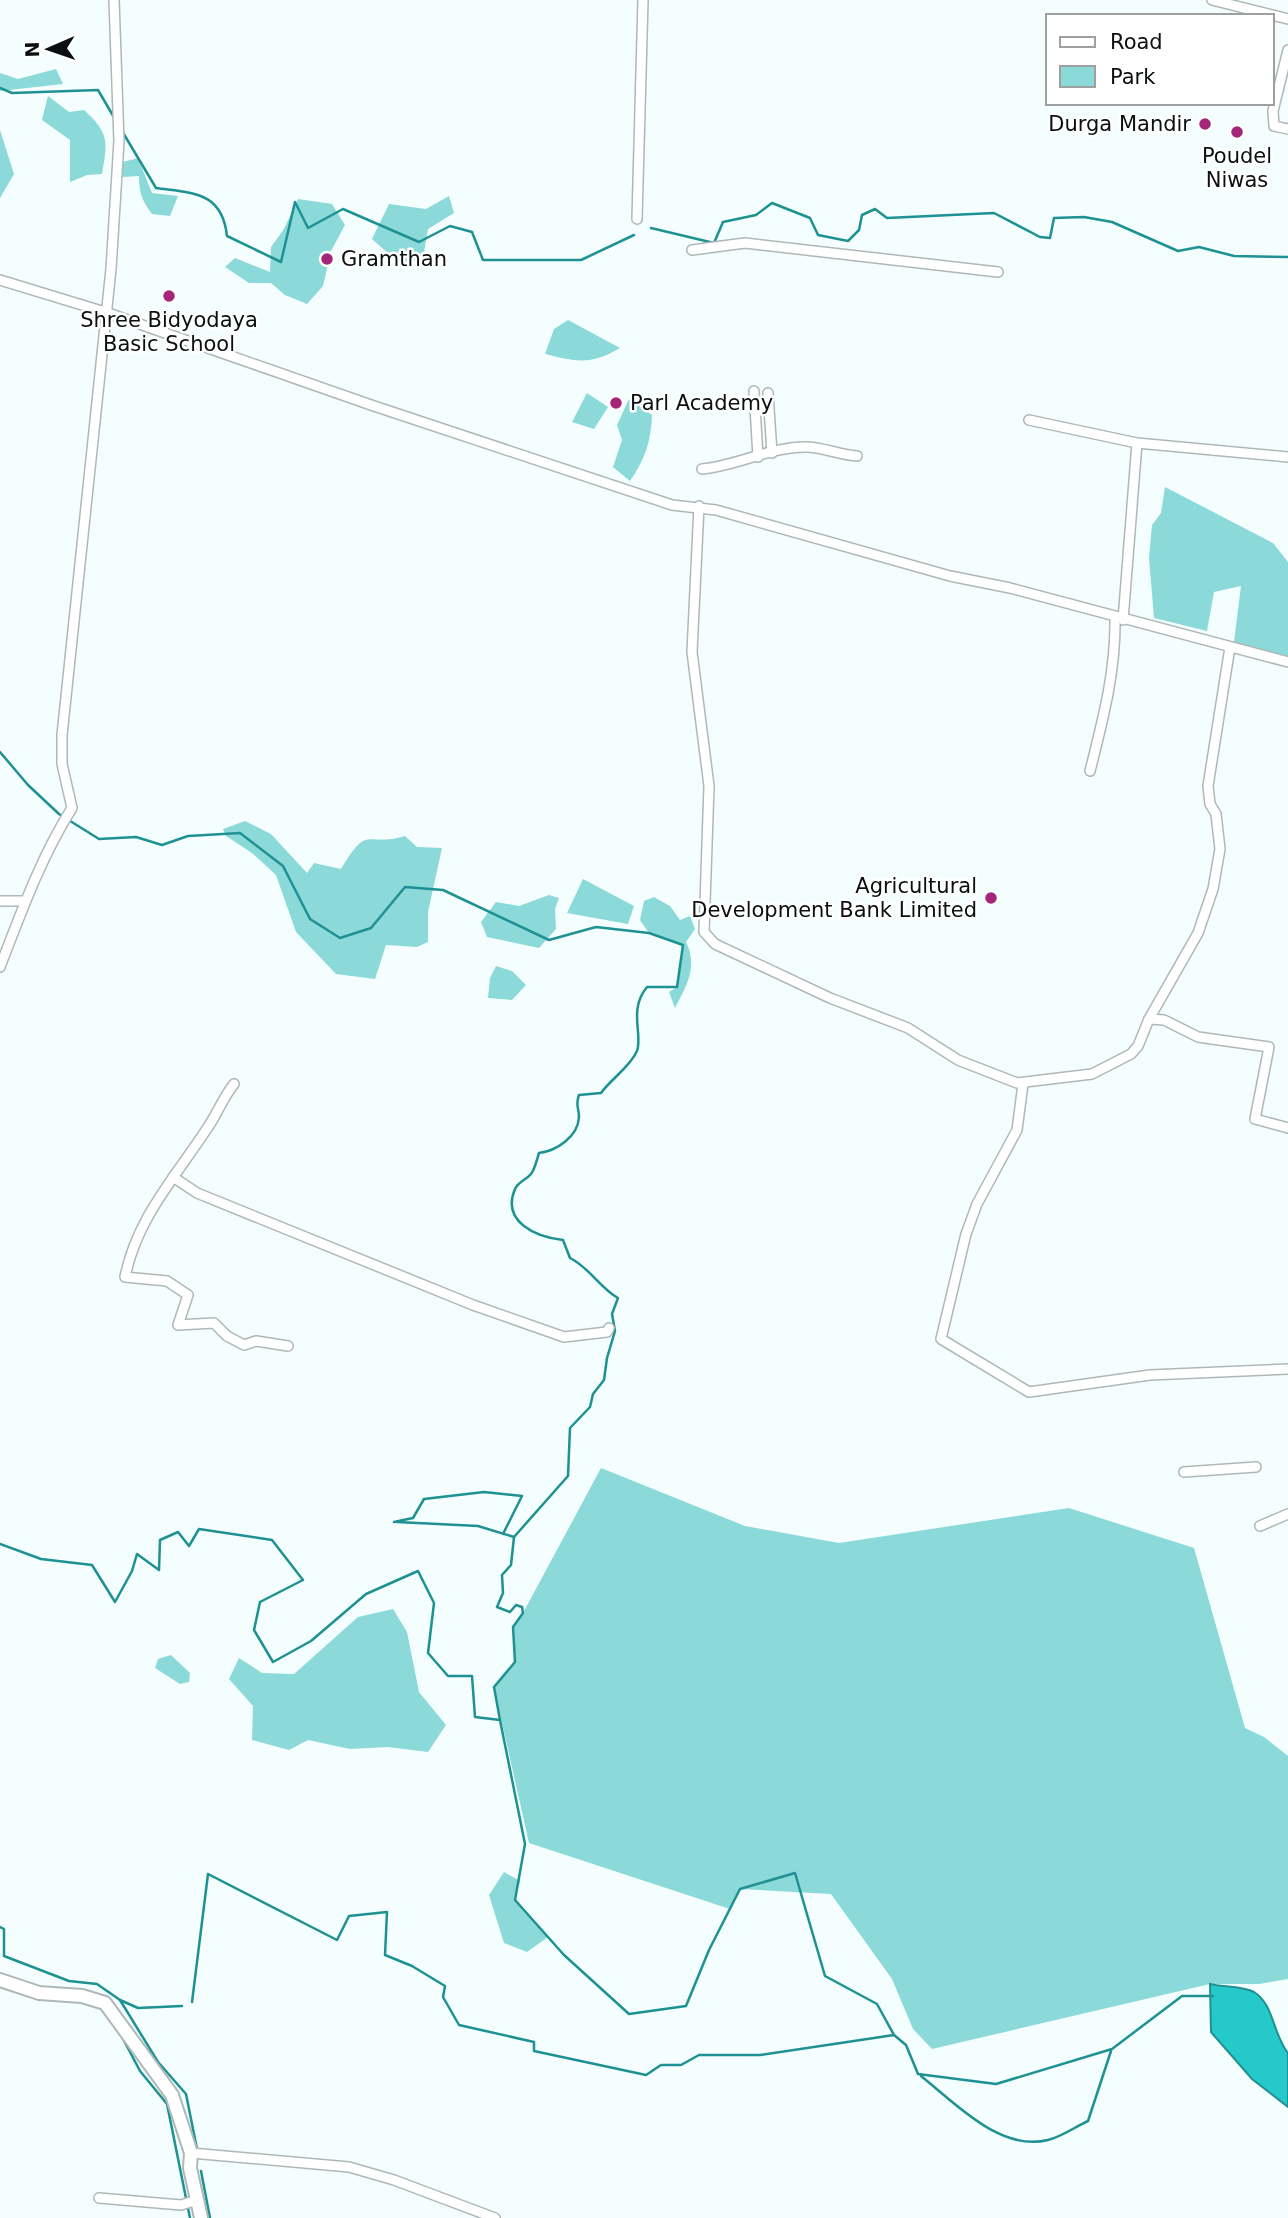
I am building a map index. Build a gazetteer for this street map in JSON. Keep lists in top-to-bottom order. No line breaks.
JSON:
{"places":["Durga Mandir","Poudel Niwas","Gramthan","Shree Bidyodaya Basic School","Parl Academy","Agricultural Development Bank Limited"],"legend":["Road","Park"],"north":"left"}
